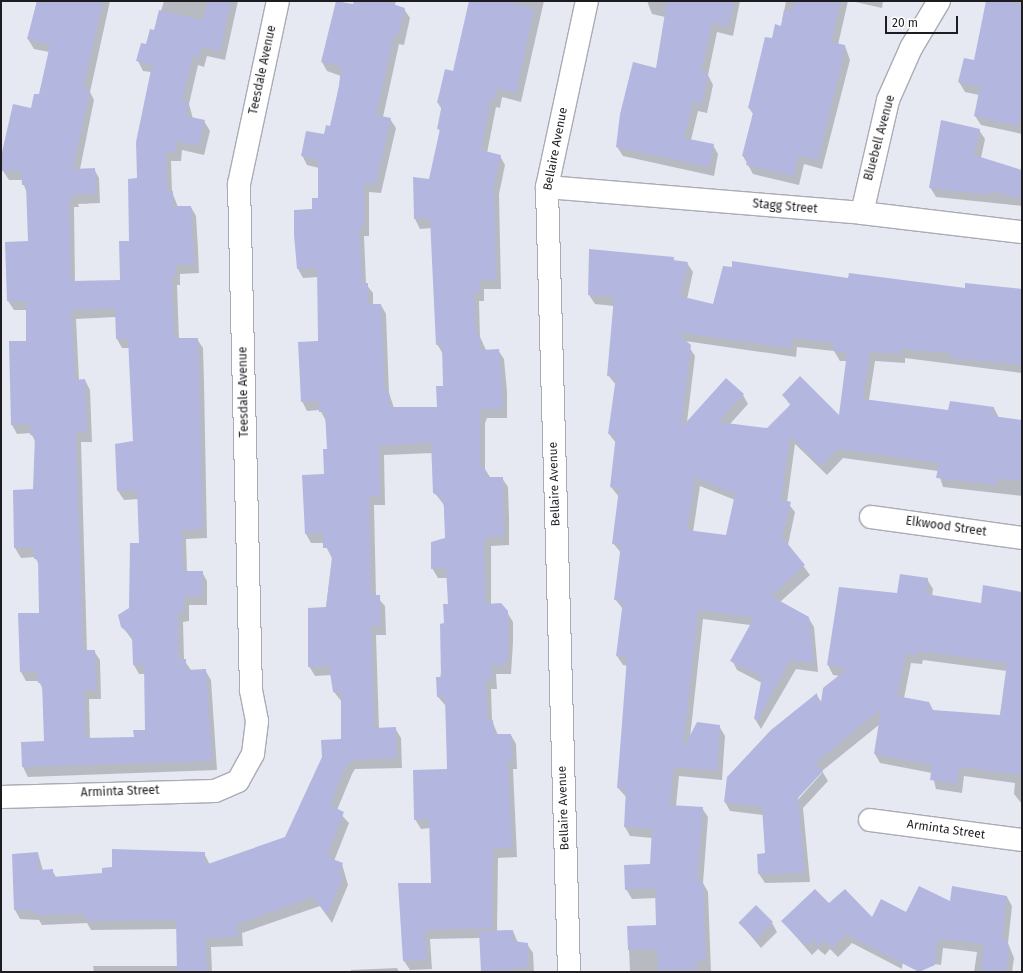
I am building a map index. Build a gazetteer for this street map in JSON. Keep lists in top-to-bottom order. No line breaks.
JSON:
{"streets":{"street":["Teesdale Avenue","Bluebell Avenue","Bellaire Avenue","Stagg Street","Elkwood Street","Arminta Street"]},"crossings":[["Teesdale Avenue","Arminta Street"],["Bluebell Avenue","Stagg Street"],["Bellaire Avenue","Stagg Street"]],"scale_bar":"20 m"}
